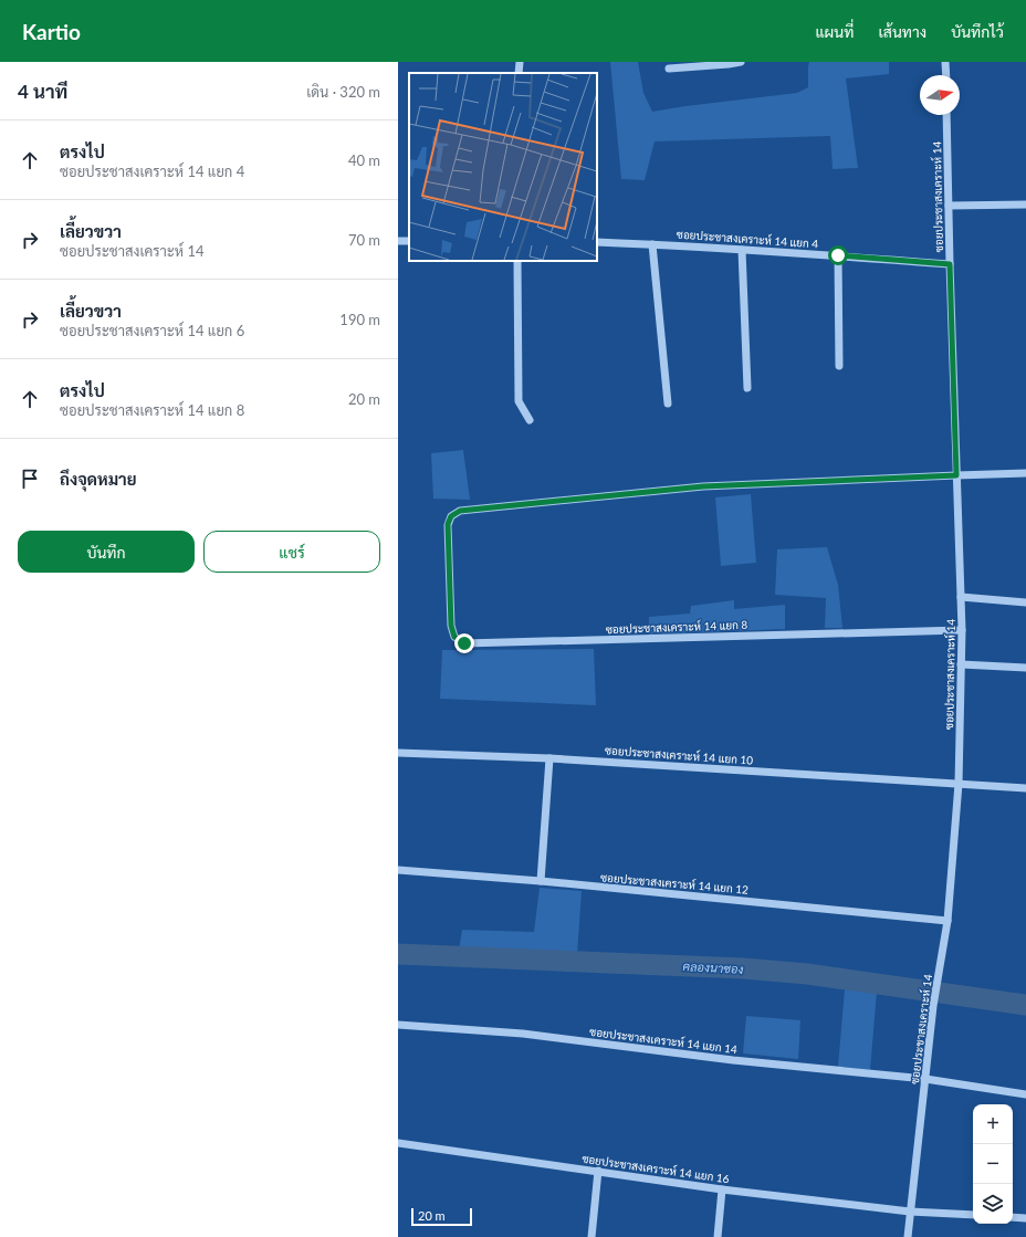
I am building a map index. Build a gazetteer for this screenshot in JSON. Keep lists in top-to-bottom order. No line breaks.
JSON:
{"streets":{"street":["ซอยประชาสงเคราะห์ 14","ซอยประชาสงเคราะห์ 14 แยก 4","ซอยประชาสงเคราะห์ 14 แยก 8","ซอยประชาสงเคราะห์ 14 แยก 10","ซอยประชาสงเคราะห์ 14 แยก 12","ซอยประชาสงเคราะห์ 14 แยก 14","ซอยประชาสงเคราะห์ 14 แยก 16"]},"crossings":[["ซอยประชาสงเคราะห์ 14","ซอยประชาสงเคราะห์ 14 แยก 4"],["ซอยประชาสงเคราะห์ 14","ซอยประชาสงเคราะห์ 14 แยก 8"],["ซอยประชาสงเคราะห์ 14","ซอยประชาสงเคราะห์ 14 แยก 10"],["ซอยประชาสงเคราะห์ 14","ซอยประชาสงเคราะห์ 14 แยก 12"],["ซอยประชาสงเคราะห์ 14","ซอยประชาสงเคราะห์ 14 แยก 14"],["ซอยประชาสงเคราะห์ 14","ซอยประชาสงเคราะห์ 14 แยก 16"]],"water":["คลองนาซอง"],"scale_bar":"20 m","north":"right","page":{"header":"Kartio","nav":["แผนที่","เส้นทาง","บันทึกไว้"],"heading":["4 นาที","เดิน · 320 m"],"list":[["ตรงไป","ซอยประชาสงเคราะห์ 14 แยก 4","40 m"],["เลี้ยวขวา","ซอยประชาสงเคราะห์ 14","70 m"],["เลี้ยวขวา","ซอยประชาสงเคราะห์ 14 แยก 6","190 m"],["ตรงไป","ซอยประชาสงเคราะห์ 14 แยก 8","20 m"],"ถึงจุดหมาย"],"buttons":["บันทึก","แชร์"],"map_buttons":["+","−"],"scale":"20 m"}}
